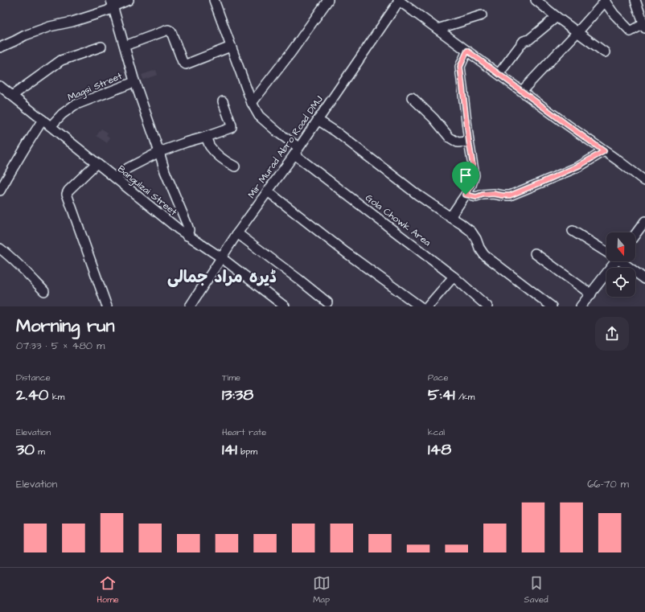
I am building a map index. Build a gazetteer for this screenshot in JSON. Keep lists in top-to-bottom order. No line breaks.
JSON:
{"streets":{"street":["Magsi Street","Mir Murad Abro Road DMJ","Bangulzai Street","Gola Chowk Area"]},"crossings":[["Magsi Street","Bangulzai Street"],["Mir Murad Abro Road DMJ","Bangulzai Street"],["Mir Murad Abro Road DMJ","Gola Chowk Area"]],"districts":["ڈیرہ مراد جمالی"],"north":"bottom","page":{"heading":["Morning run","07:33 · 5 × 480 m"],"stats":[["Distance","2.40 km"],["Time","13:38"],["Pace","5:41 /km"],["Elevation","30 m"],["Heart rate","141 bpm"],["kcal","148"]],"chart":["Elevation","66–70 m"],"tabs":["Home","Map","Saved"]}}
